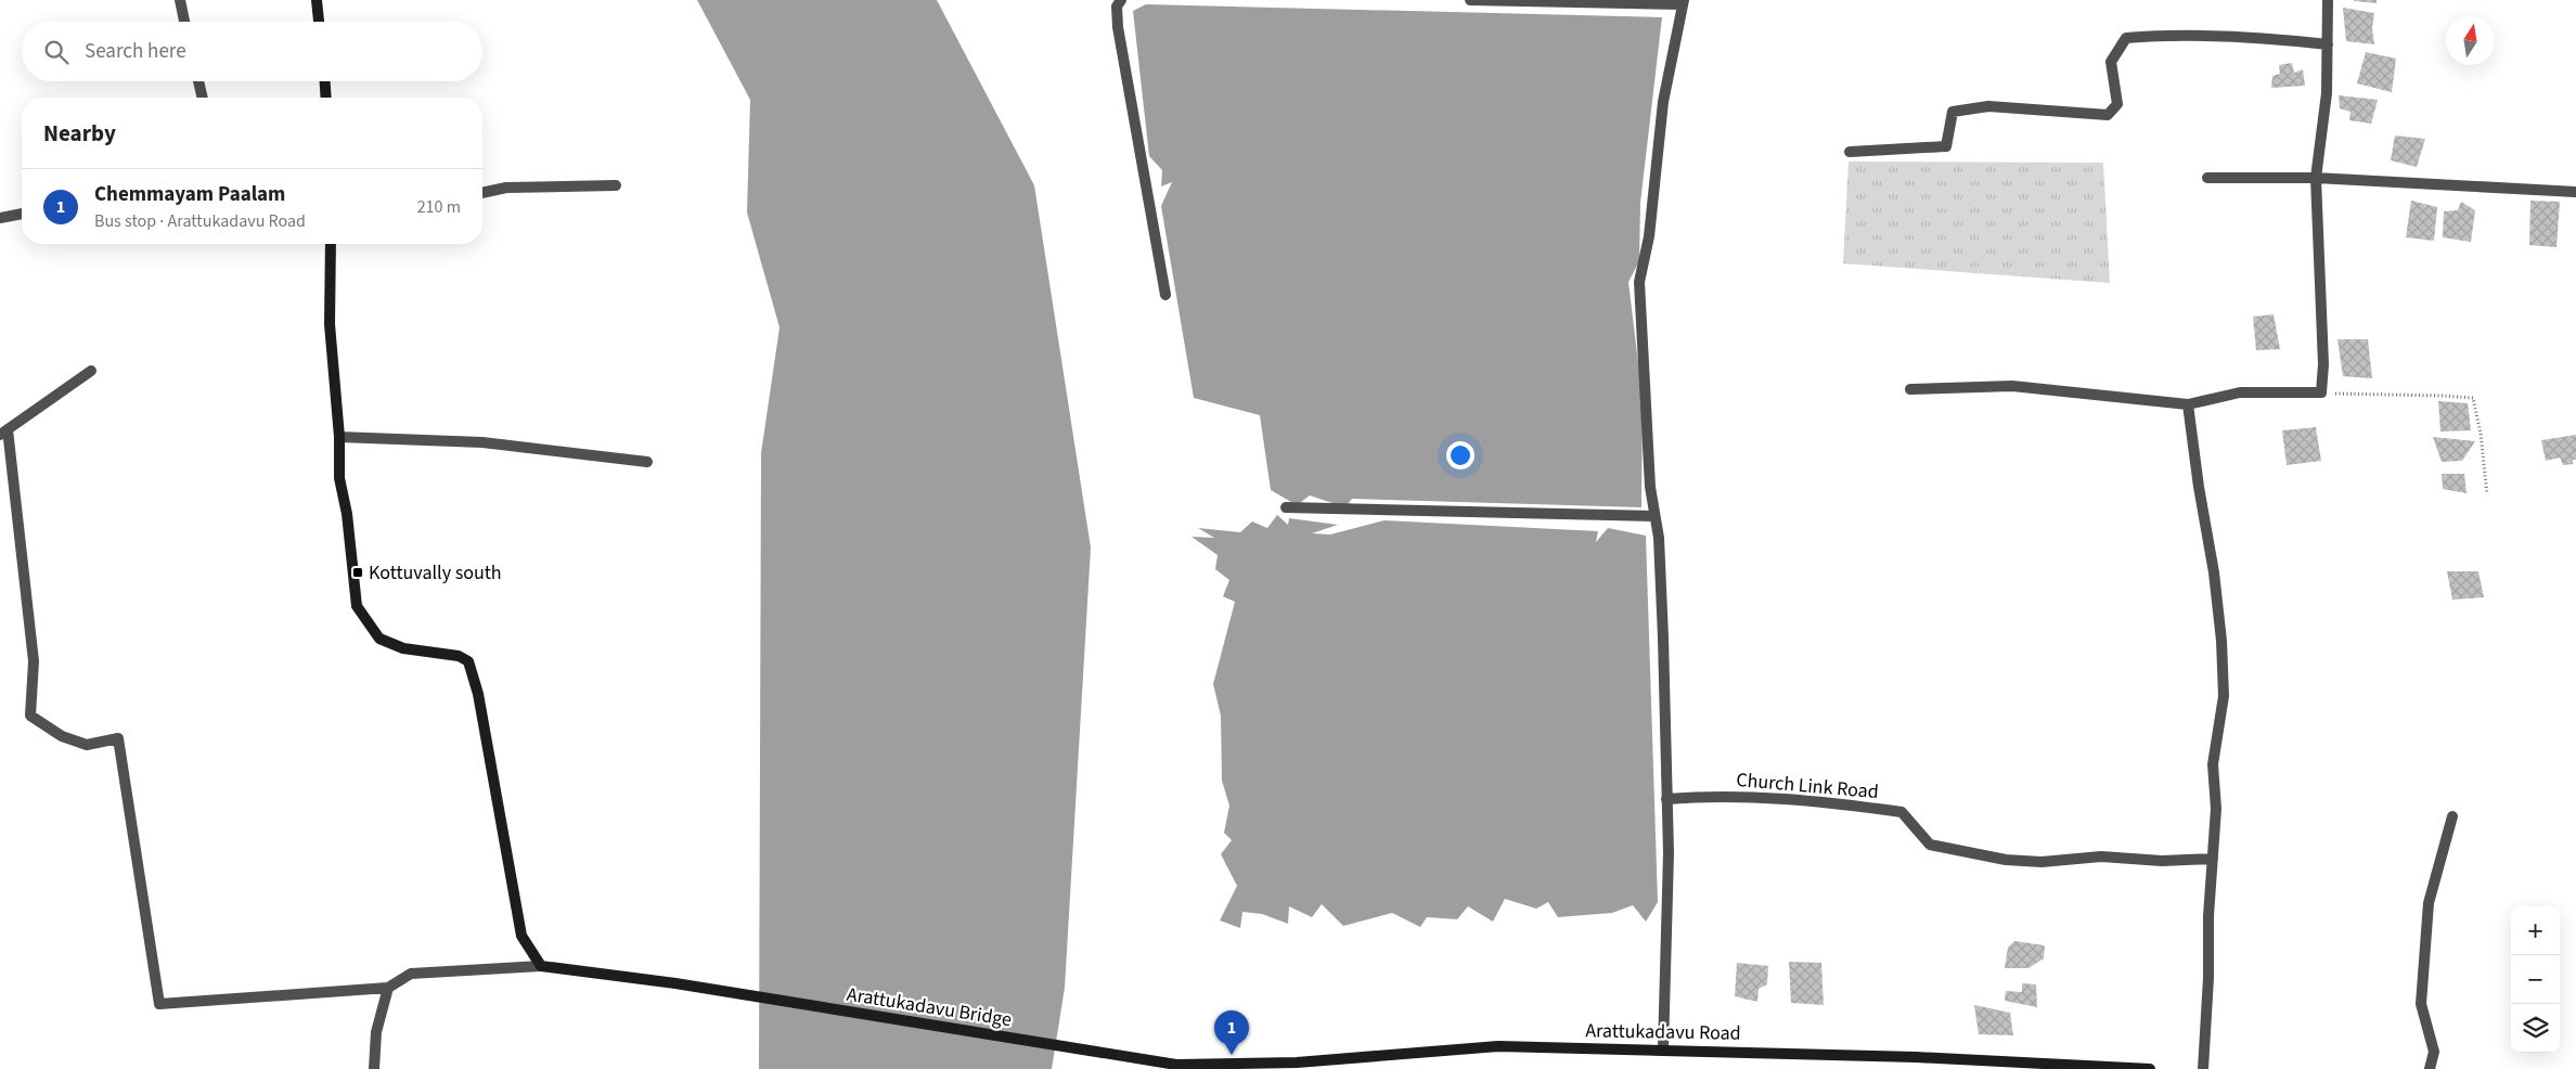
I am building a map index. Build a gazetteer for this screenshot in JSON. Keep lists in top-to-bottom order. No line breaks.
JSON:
{"streets":{"main road":["Arattukadavu Bridge","Arattukadavu Road"],"street":["Church Link Road"]},"crossings":[["Arattukadavu Bridge","Arattukadavu Road"]],"places":{"transit":["Kottuvally south"]},"north":"top","page":{"search":"Search here","heading":"Nearby","list":[{"mark":"1","name":"Chemmayam Paalam","note":"Bus stop · Arattukadavu Road","value":"210 m"}],"map_buttons":["+","−"],"pins":"1"}}
